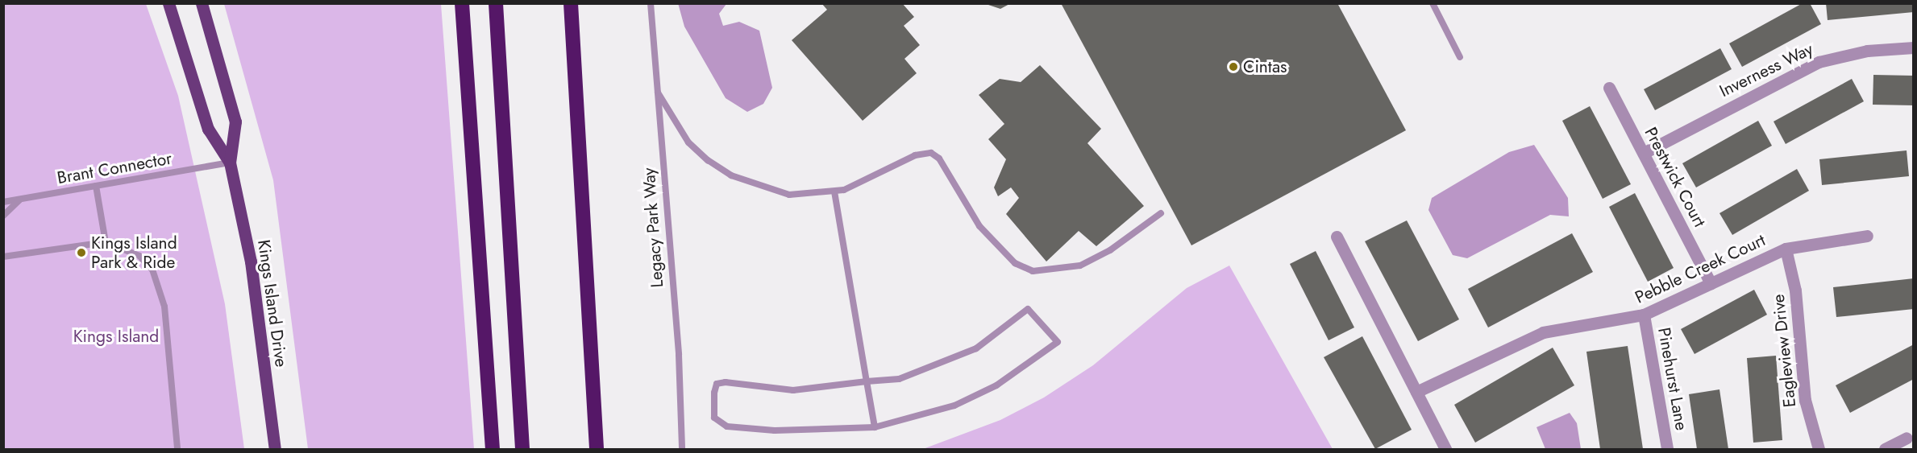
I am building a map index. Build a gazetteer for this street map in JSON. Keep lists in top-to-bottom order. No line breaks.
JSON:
{"streets":{"main road":["Kings Island Drive"],"street":["Inverness Way","Prestwick Court","Pebble Creek Court","Eagleview Drive","Pinehurst Lane"],"lane":["Brant Connector","Legacy Park Way"]},"crossings":[["Inverness Way","Prestwick Court"],["Brant Connector","Kings Island Drive"],["Prestwick Court","Pebble Creek Court"],["Pebble Creek Court","Eagleview Drive"],["Pebble Creek Court","Pinehurst Lane"]],"parks":["Kings Island"],"places":["Cintas","Kings Island Park & Ride"]}
